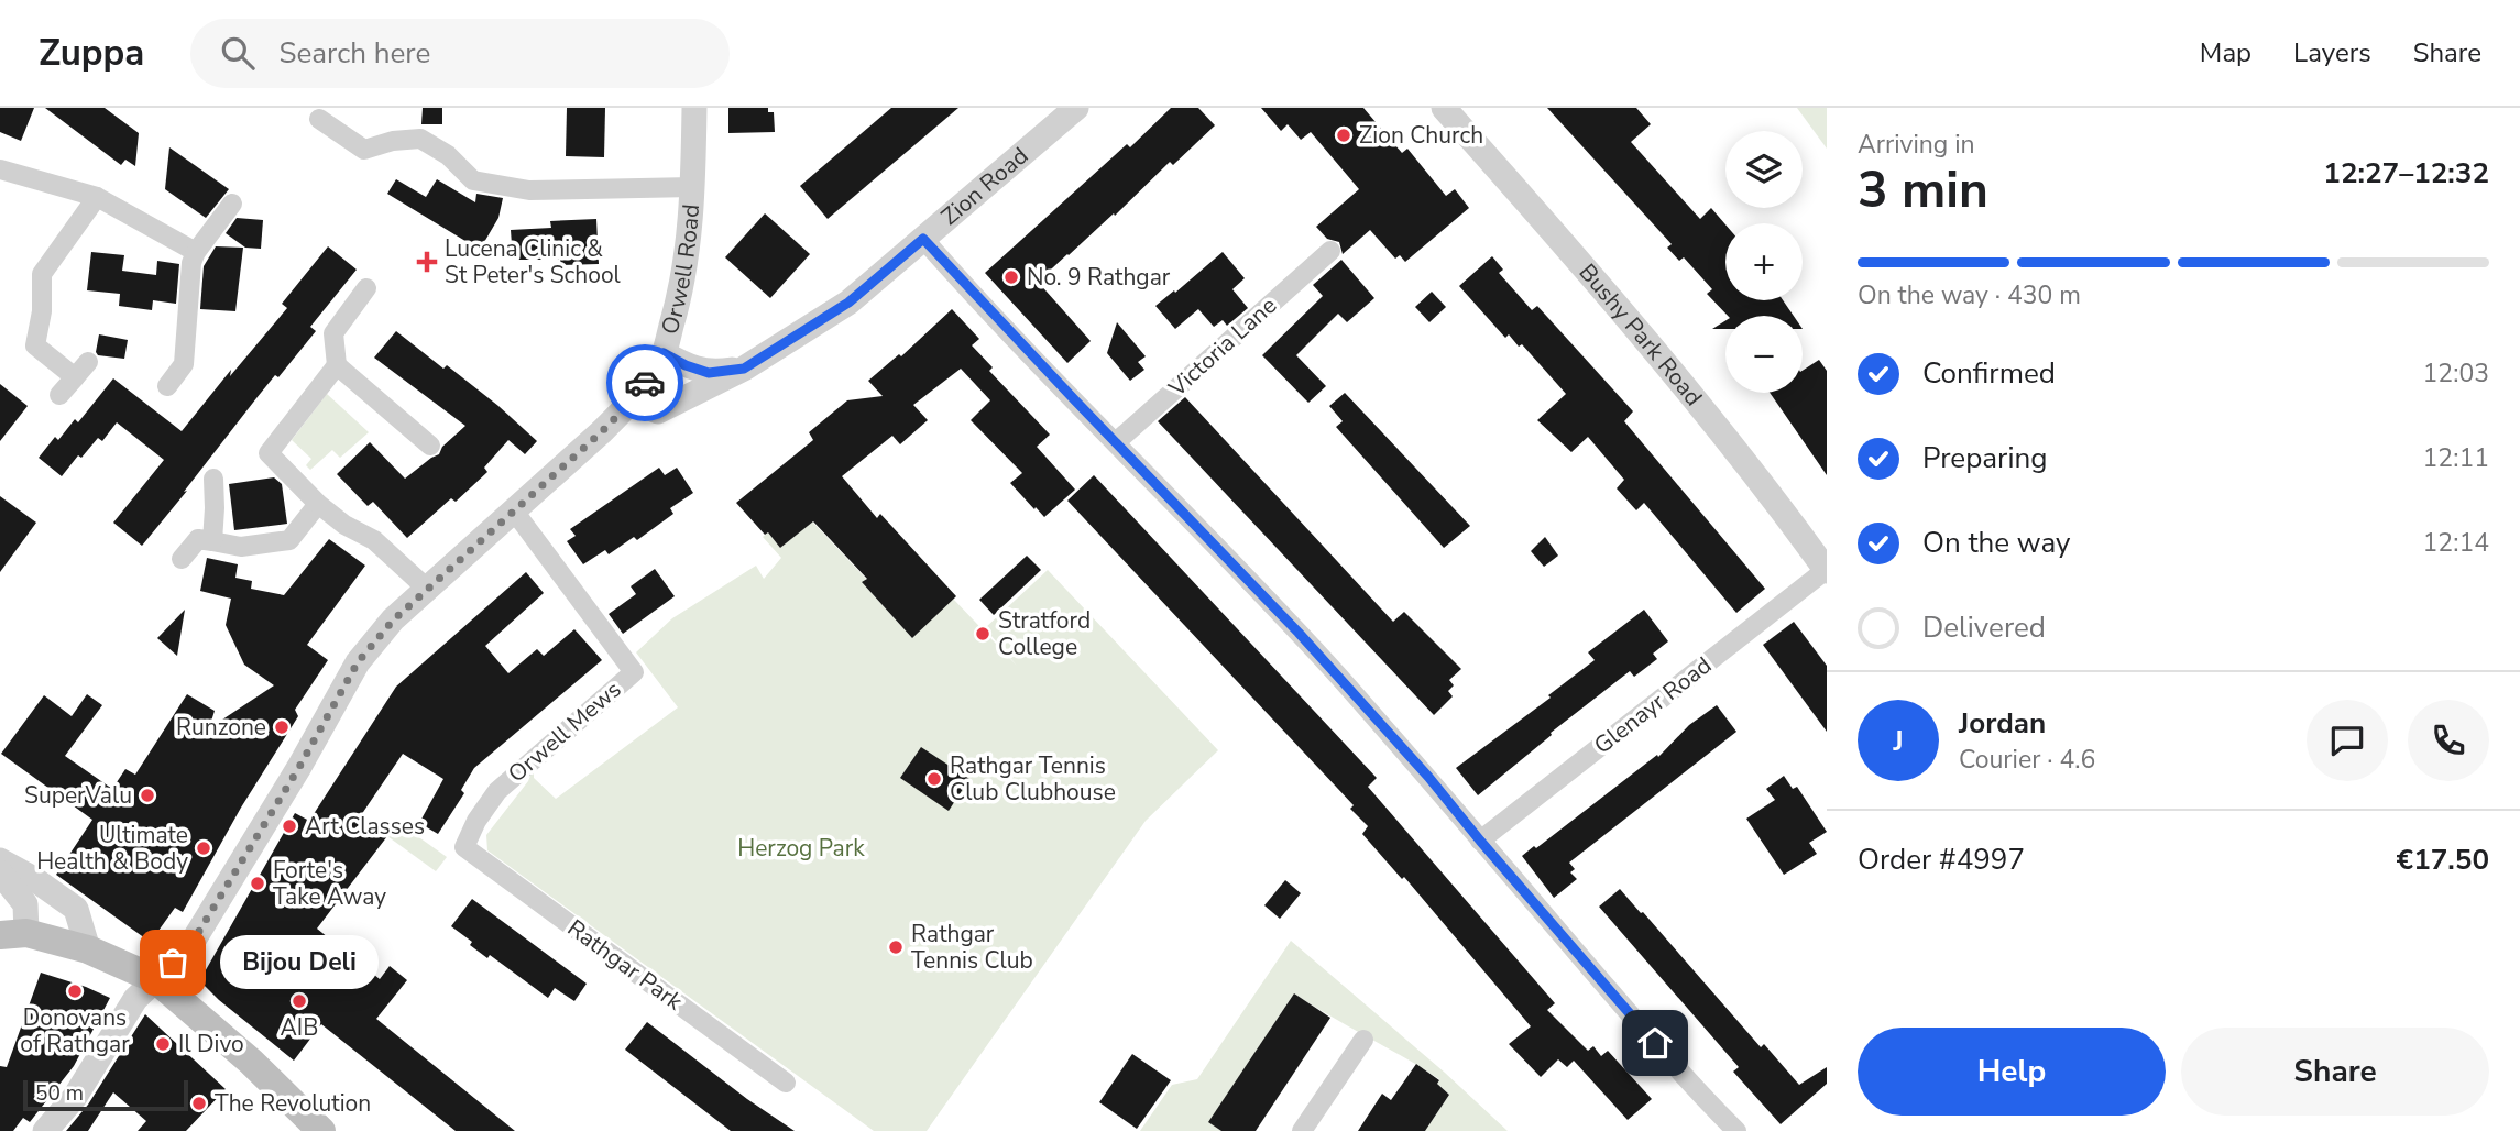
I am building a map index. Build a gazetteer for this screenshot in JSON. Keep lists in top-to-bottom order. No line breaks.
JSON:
{"streets":{"street":["Zion Road","Orwell Road","Bushy Park Road","Victoria Lane","Glenayr Road","Orwell Mews","Rathgar Park"]},"crossings":[["Zion Road","Orwell Road"],["Orwell Road","Orwell Mews"],["Bushy Park Road","Glenayr Road"],["Orwell Mews","Rathgar Park"]],"parks":["Herzog Park"],"places":{"other":["Zion Church","No. 9 Rathgar","Stratford College","Runzone","Rathgar Tennis Club Clubhouse","SuperValu","Art Classes","Ultimate Health & Body","Forte's Take Away","Rathgar Tennis Club","Bijou Deli","Donovans of Rathgar","AIB","Il Divo","The Revolution"],"health":["Lucena Clinic & St Peter's School"]},"scale_bar":"50 m","page":{"header":"Zuppa","search":"Search here","nav":["Map","Layers","Share"],"heading":["3 min","Arriving in","12:27–12:32"],"panel":["Jordan","Courier · 4.6","Order #4997","€17.50"],"map_buttons":["+","−"],"bar":"On the way · 430 m","list":[["Confirmed","12:03"],["Preparing","12:11"],["On the way","12:14"],"Delivered"],"round":"J","bubble":"Bijou Deli","buttons":["Help","Share"],"scale":"50 m"}}
